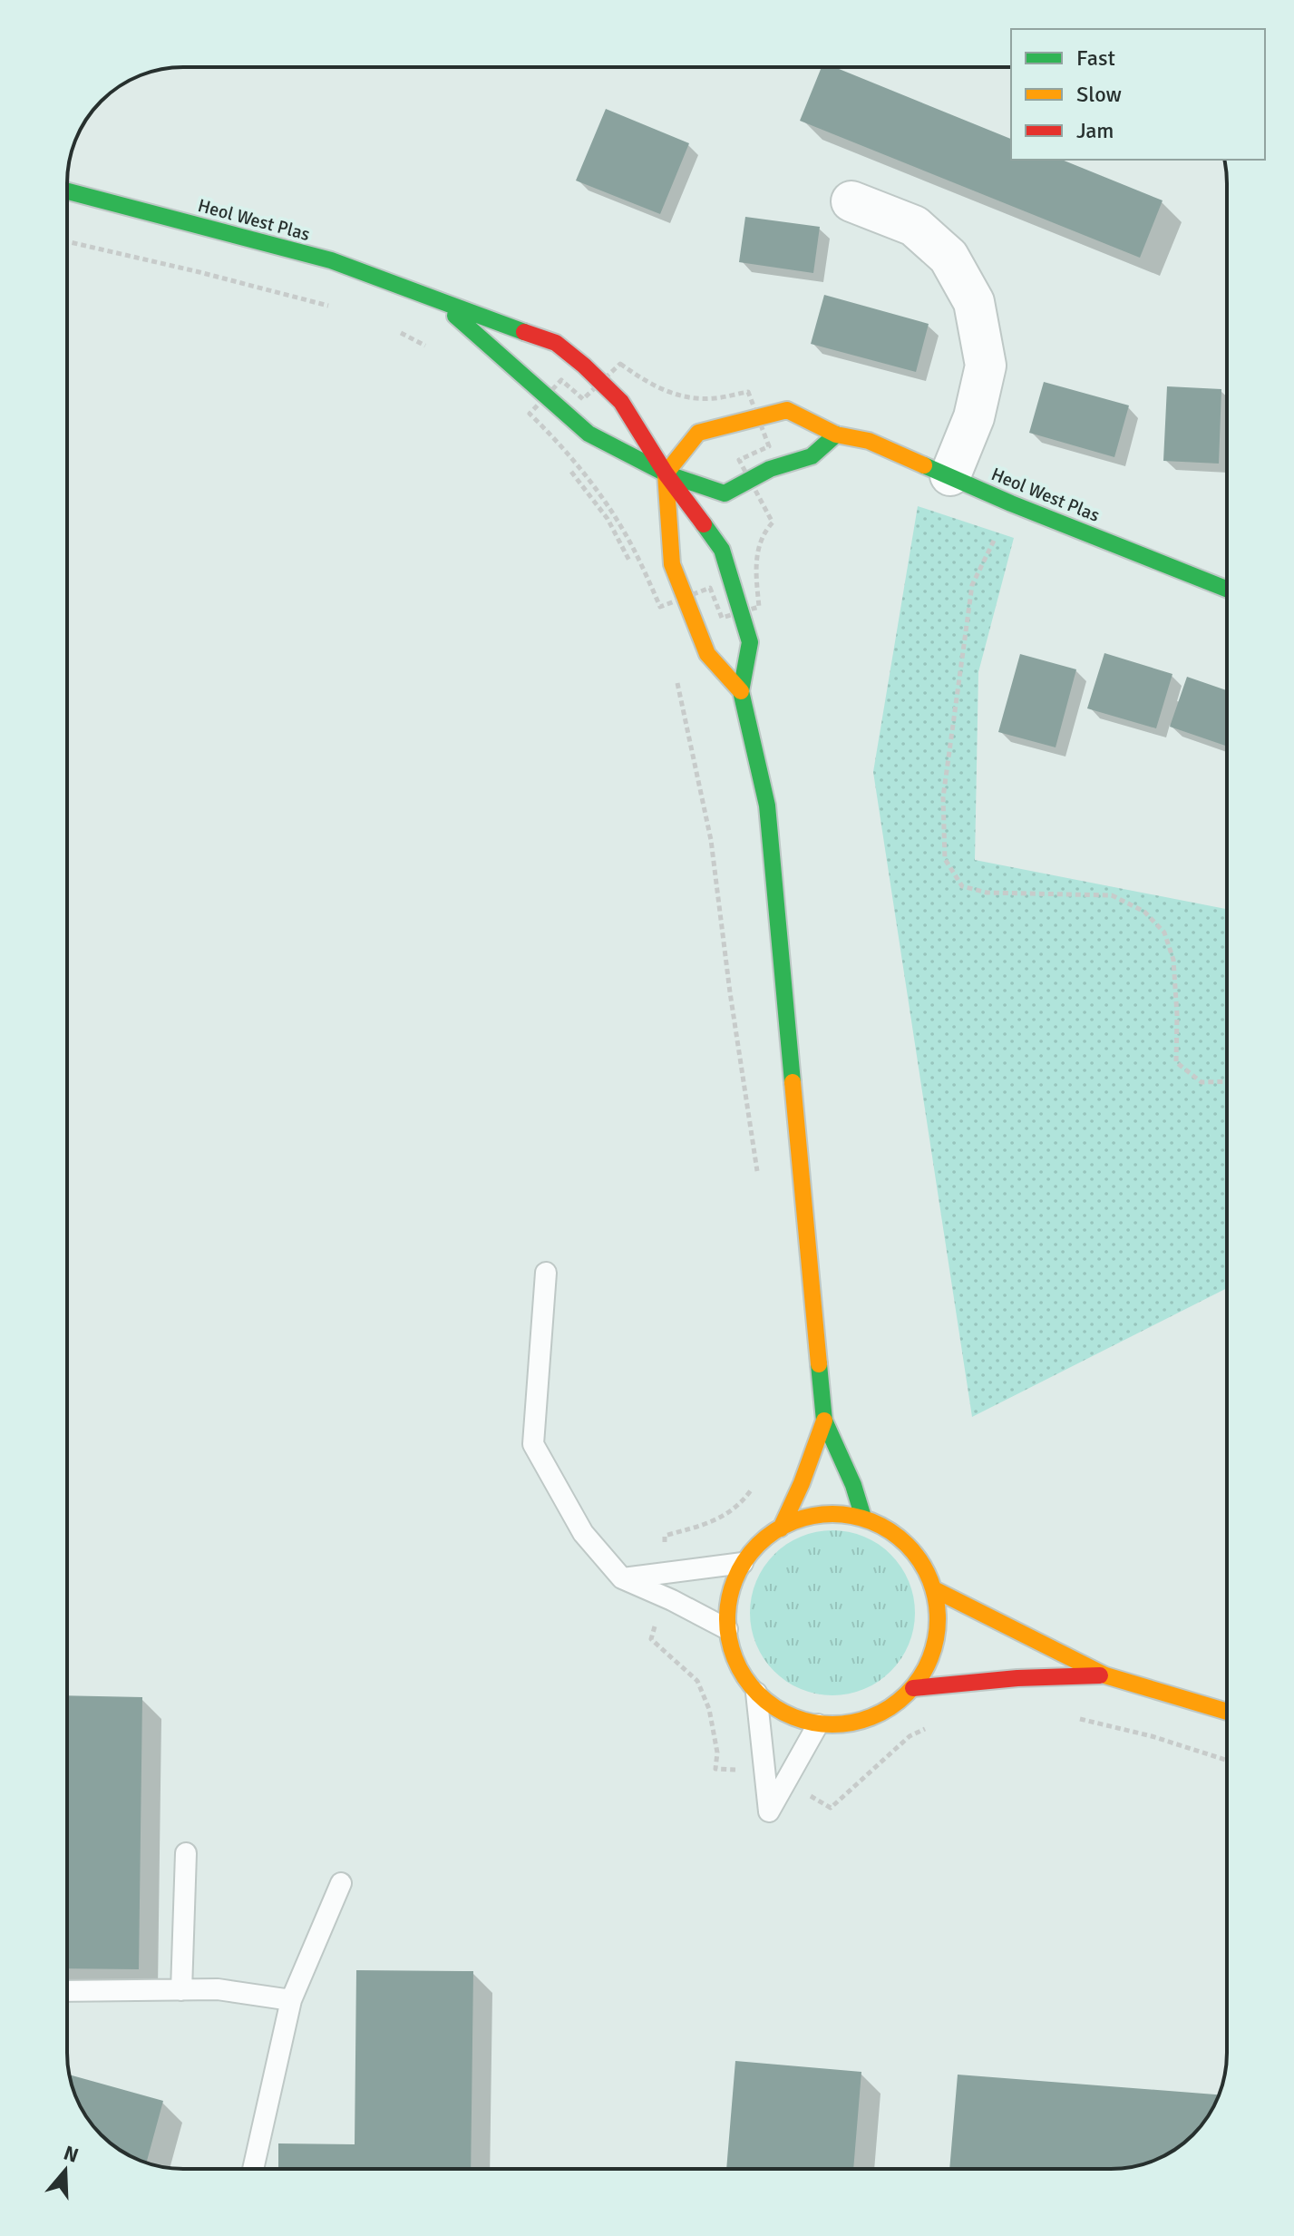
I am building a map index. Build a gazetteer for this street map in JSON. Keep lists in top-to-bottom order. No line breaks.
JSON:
{"streets":{"street":["Heol West Plas"]},"legend":["Fast","Slow","Jam"],"north":"top"}
